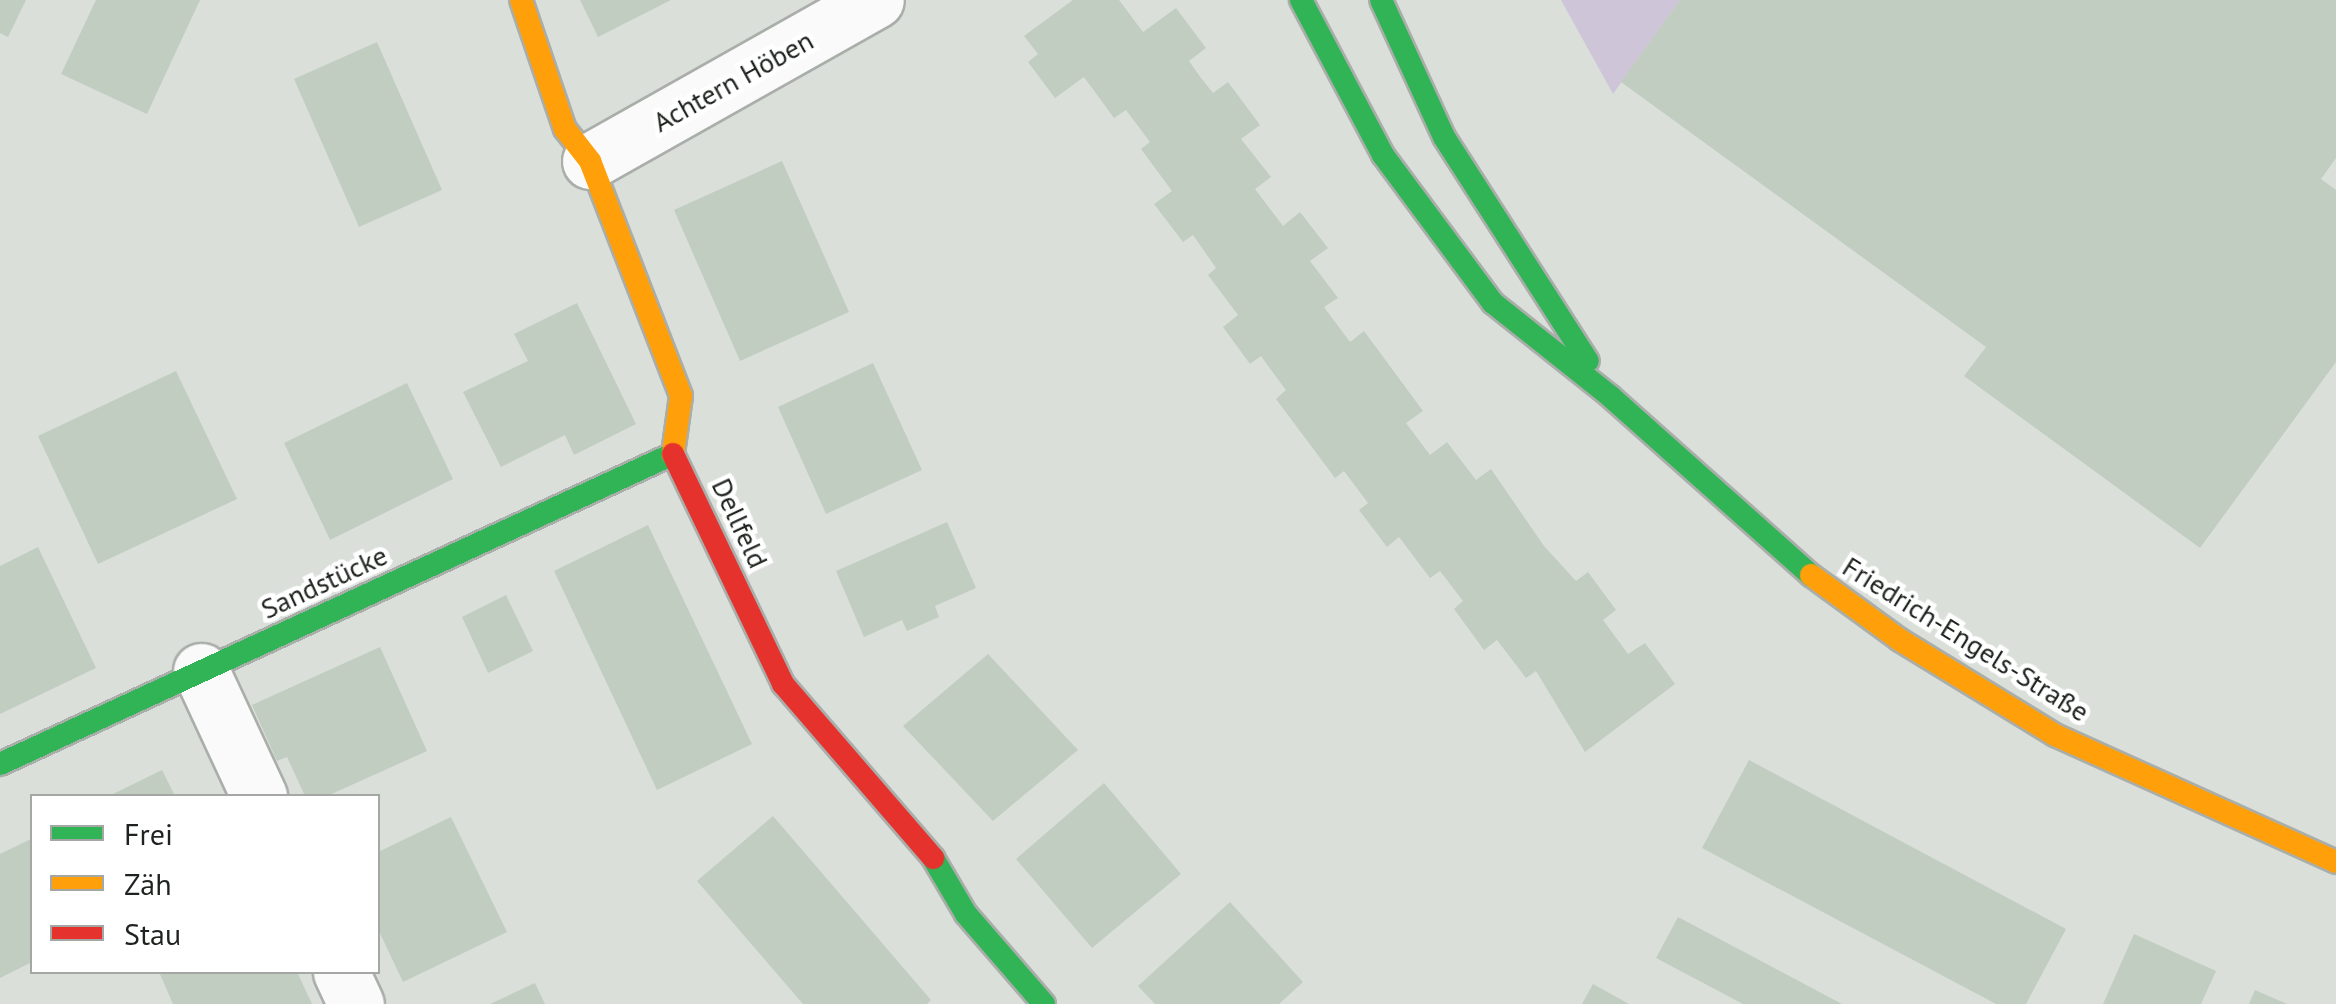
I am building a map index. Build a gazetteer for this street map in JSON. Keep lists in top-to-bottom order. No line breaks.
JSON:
{"streets":{"street":["Achtern Höben","Dellfeld","Sandstücke","Friedrich-Engels-Straße"]},"crossings":[["Dellfeld","Sandstücke"]],"legend":["Frei","Zäh","Stau"]}
